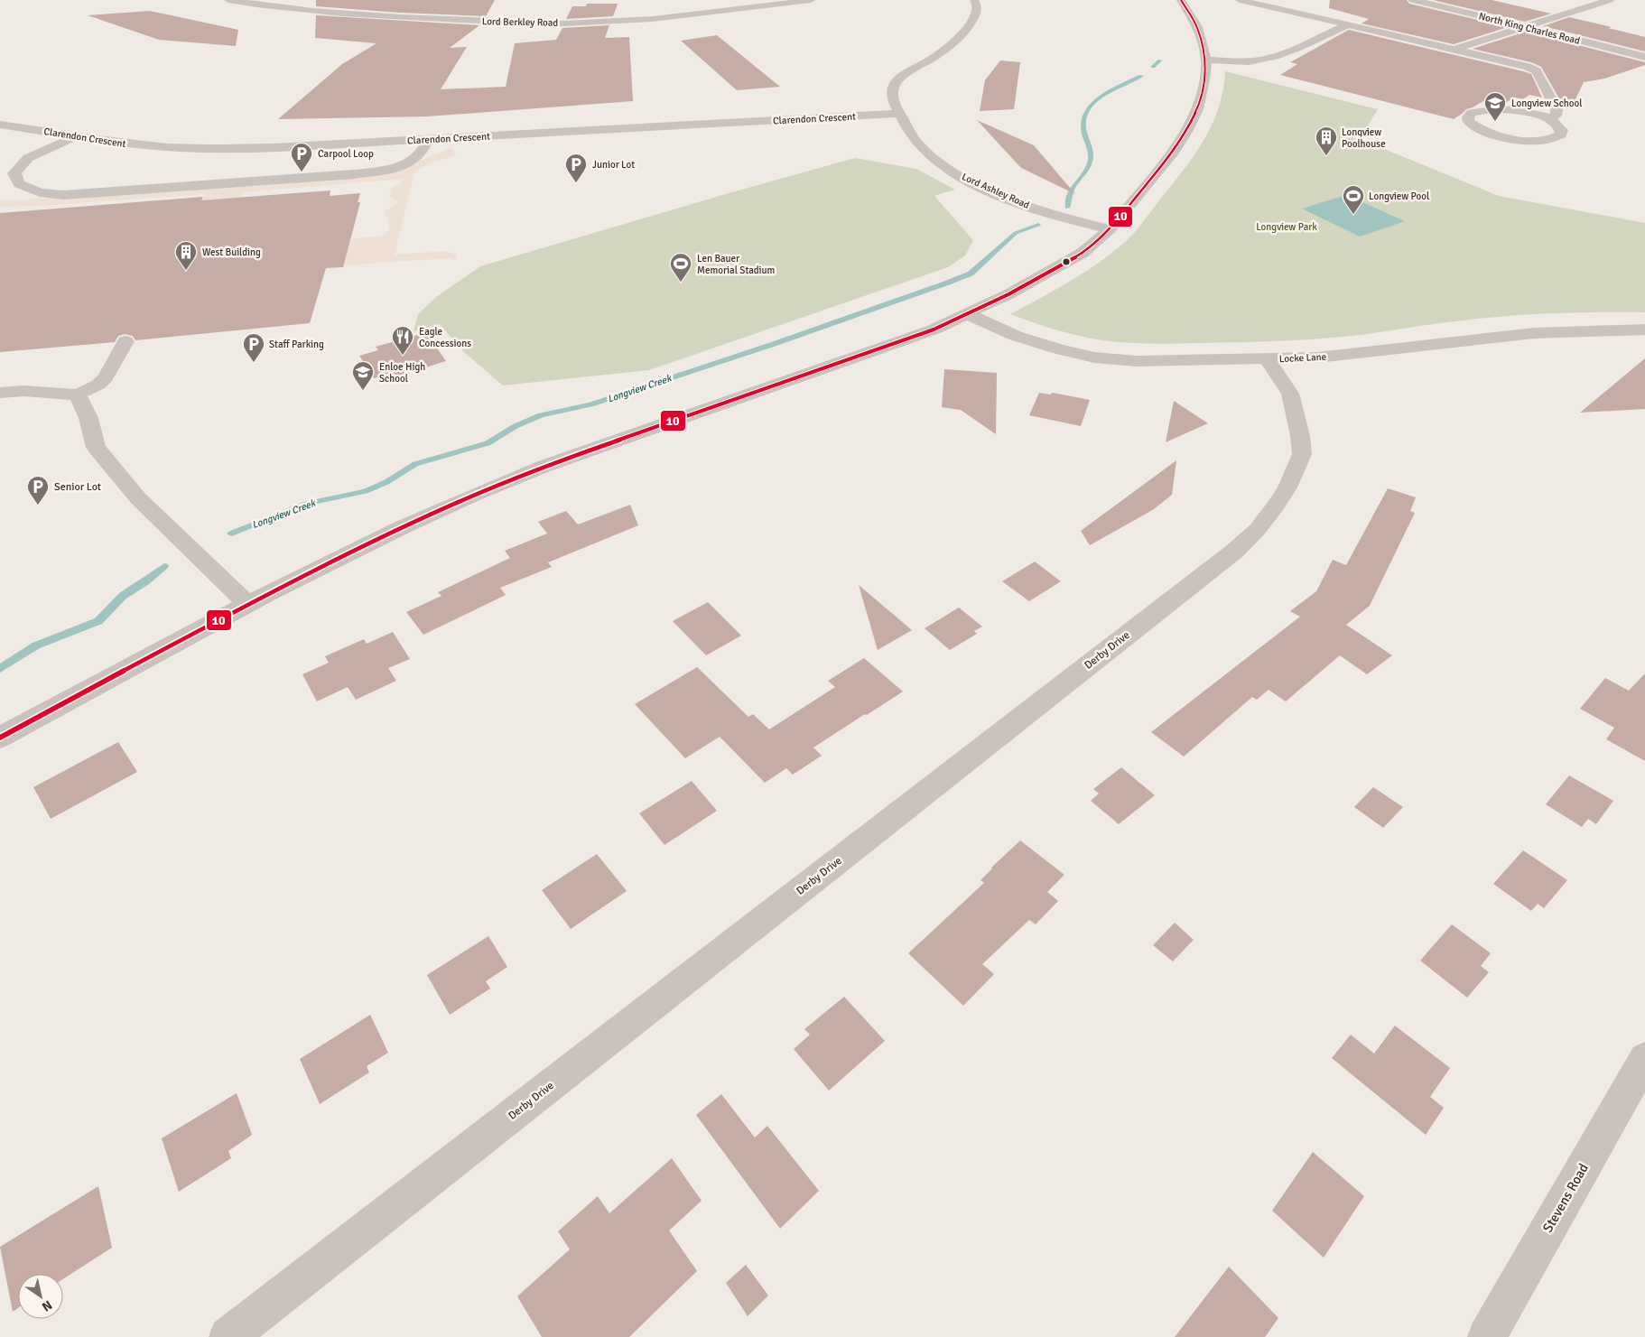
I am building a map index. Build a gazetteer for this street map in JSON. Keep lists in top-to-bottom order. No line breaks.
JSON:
{"streets":{"street":["Lord Berkley Road","North King Charles Road","Clarendon Crescent","Lord Ashley Road","Locke Lane","Derby Drive","Stevens Road"]},"crossings":[["Clarendon Crescent","Lord Ashley Road"],["Locke Lane","Derby Drive"]],"water":["Longview Creek"],"parks":["Longview Park"],"places":{"school or university":["Longview School","Enloe High School"],"building":["Longview Poolhouse","West Building"],"parking":["Carpool Loop","Junior Lot","Staff Parking","Senior Lot"],"sports":["Longview Pool","Len Bauer Memorial Stadium"],"restaurant":["Eagle Concessions"]},"lines":["transit line 10"],"north":"bottom right"}
